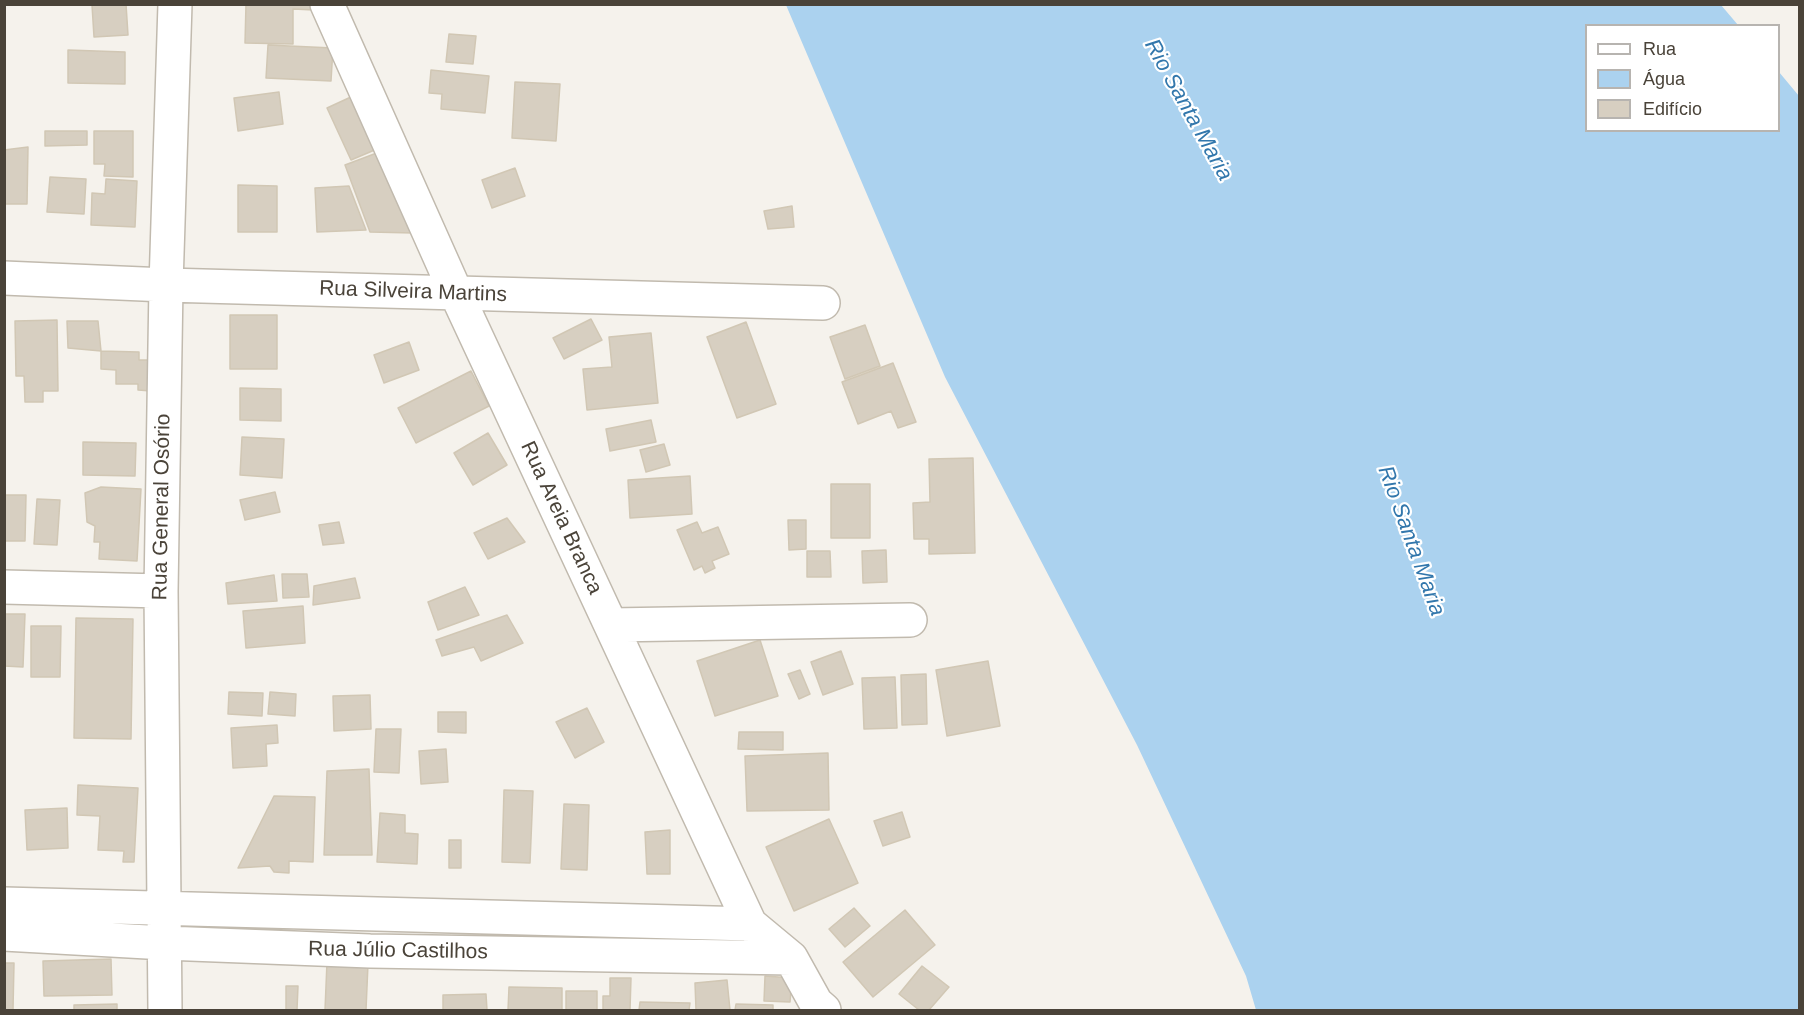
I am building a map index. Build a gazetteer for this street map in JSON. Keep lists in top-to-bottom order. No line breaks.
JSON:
{"streets":{"street":["Rua Silveira Martins","Rua General Osório","Rua Areia Branca","Rua Júlio Castilhos"]},"crossings":[["Rua Silveira Martins","Rua General Osório"],["Rua Silveira Martins","Rua Areia Branca"],["Rua General Osório","Rua Júlio Castilhos"],["Rua Areia Branca","Rua Júlio Castilhos"]],"water":["Rio Santa Maria"],"legend":["Rua","Água","Edifício"]}
